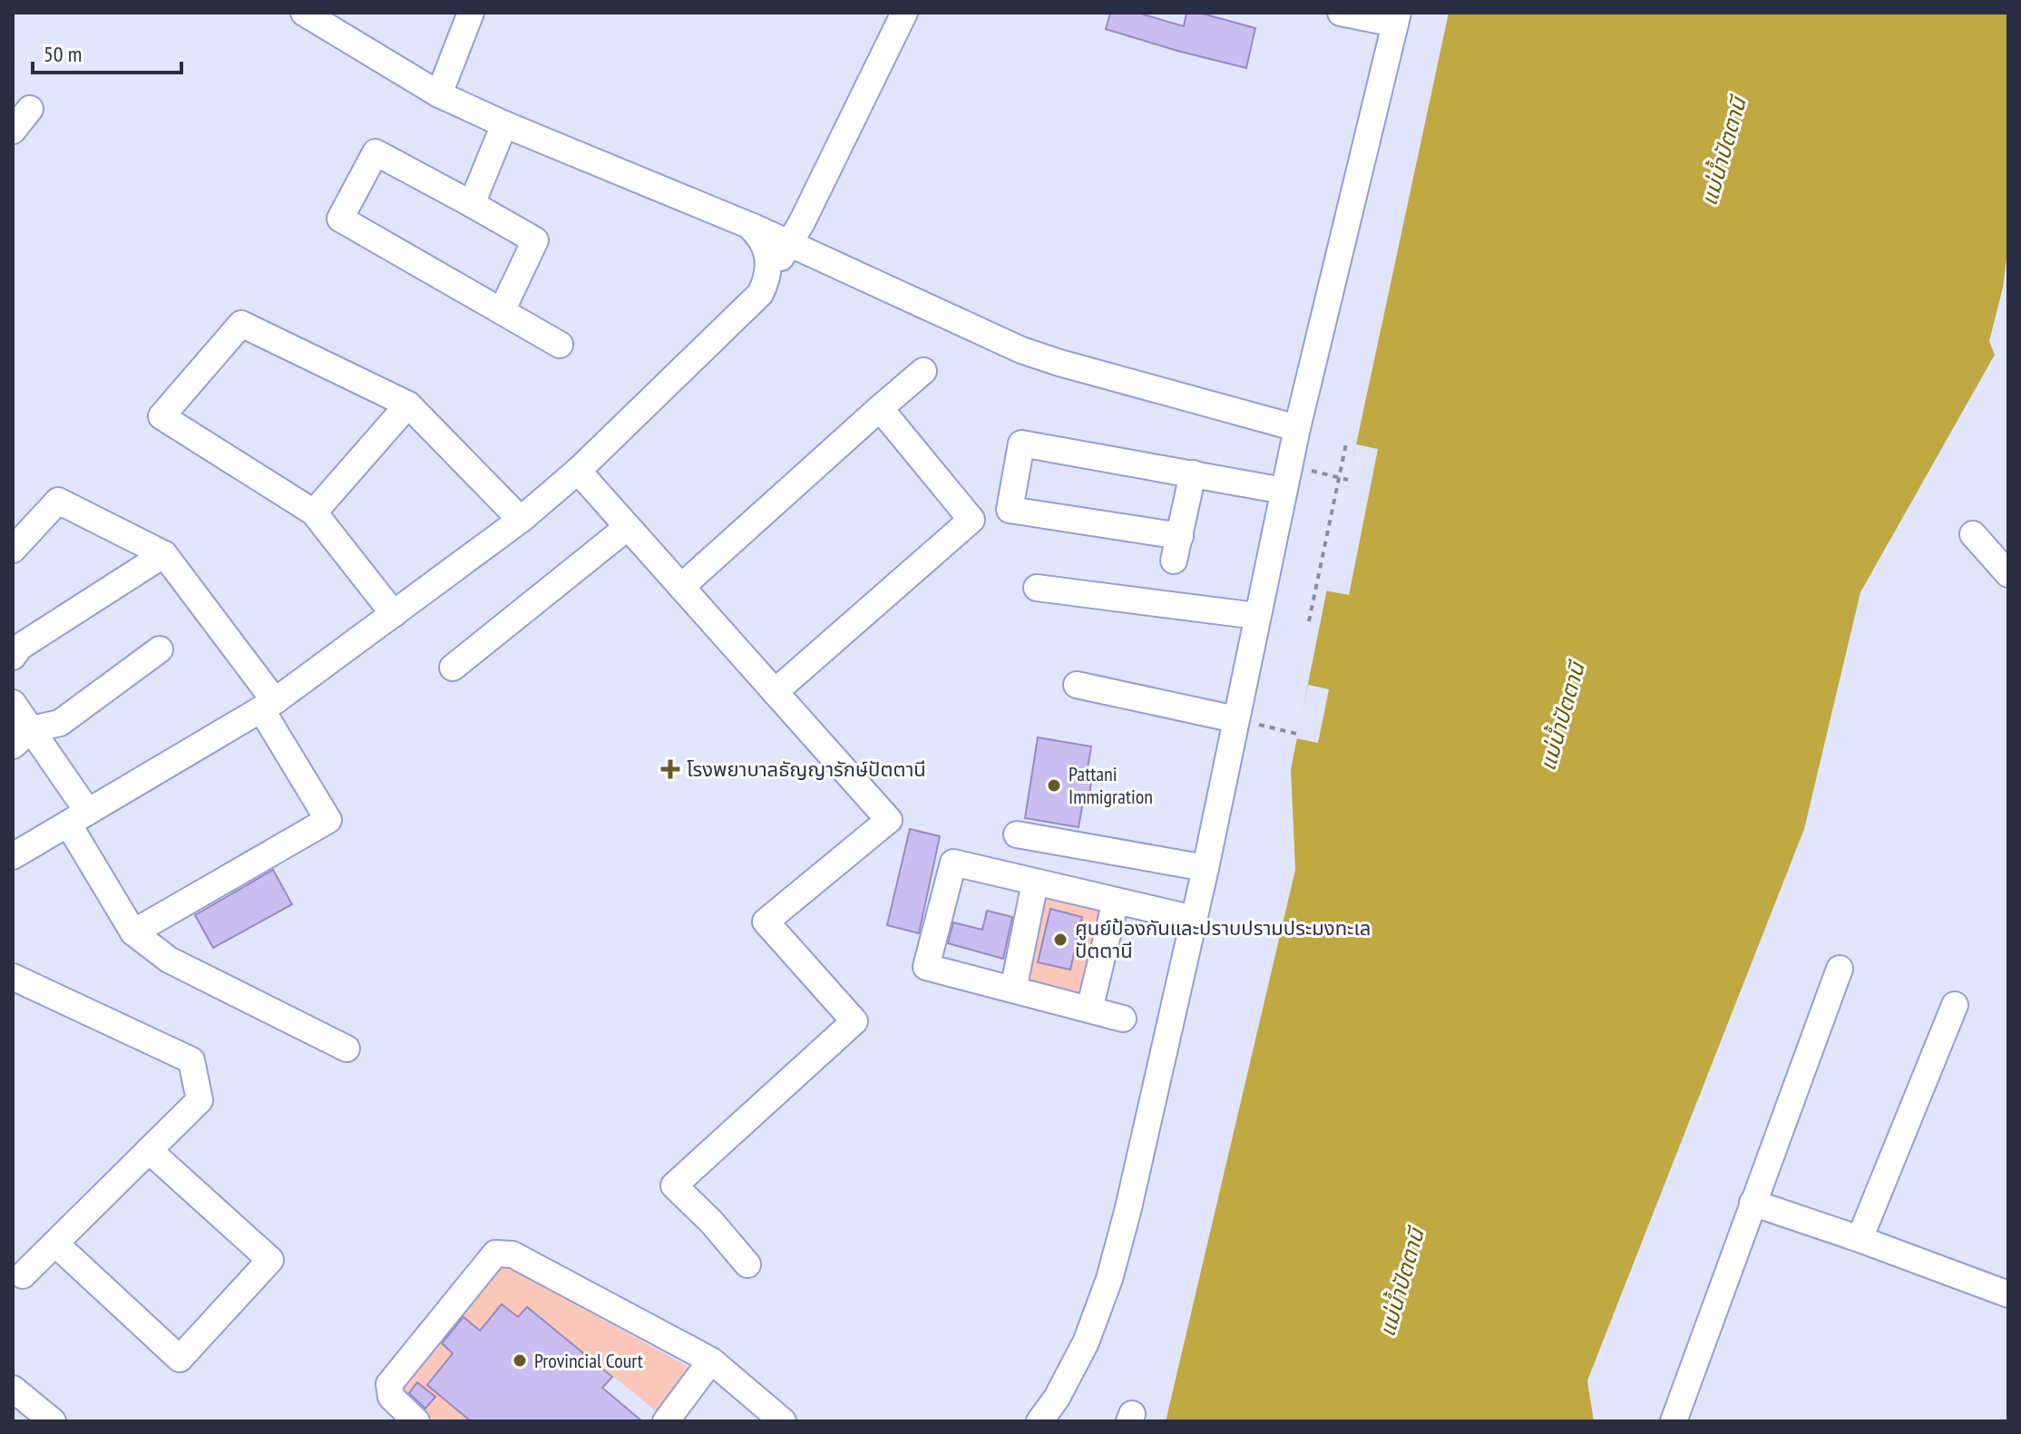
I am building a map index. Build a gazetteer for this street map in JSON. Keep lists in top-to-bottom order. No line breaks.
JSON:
{"water":["แม่น้ำปัตตานี"],"places":{"health":["โรงพยาบาลธัญญารักษ์ปัตตานี"],"other":["Pattani Immigration","ศูนย์ป้องกันและปราบปรามประมงทะเล ปัตตานี","Provincial Court"]},"scale_bar":"50 m"}
